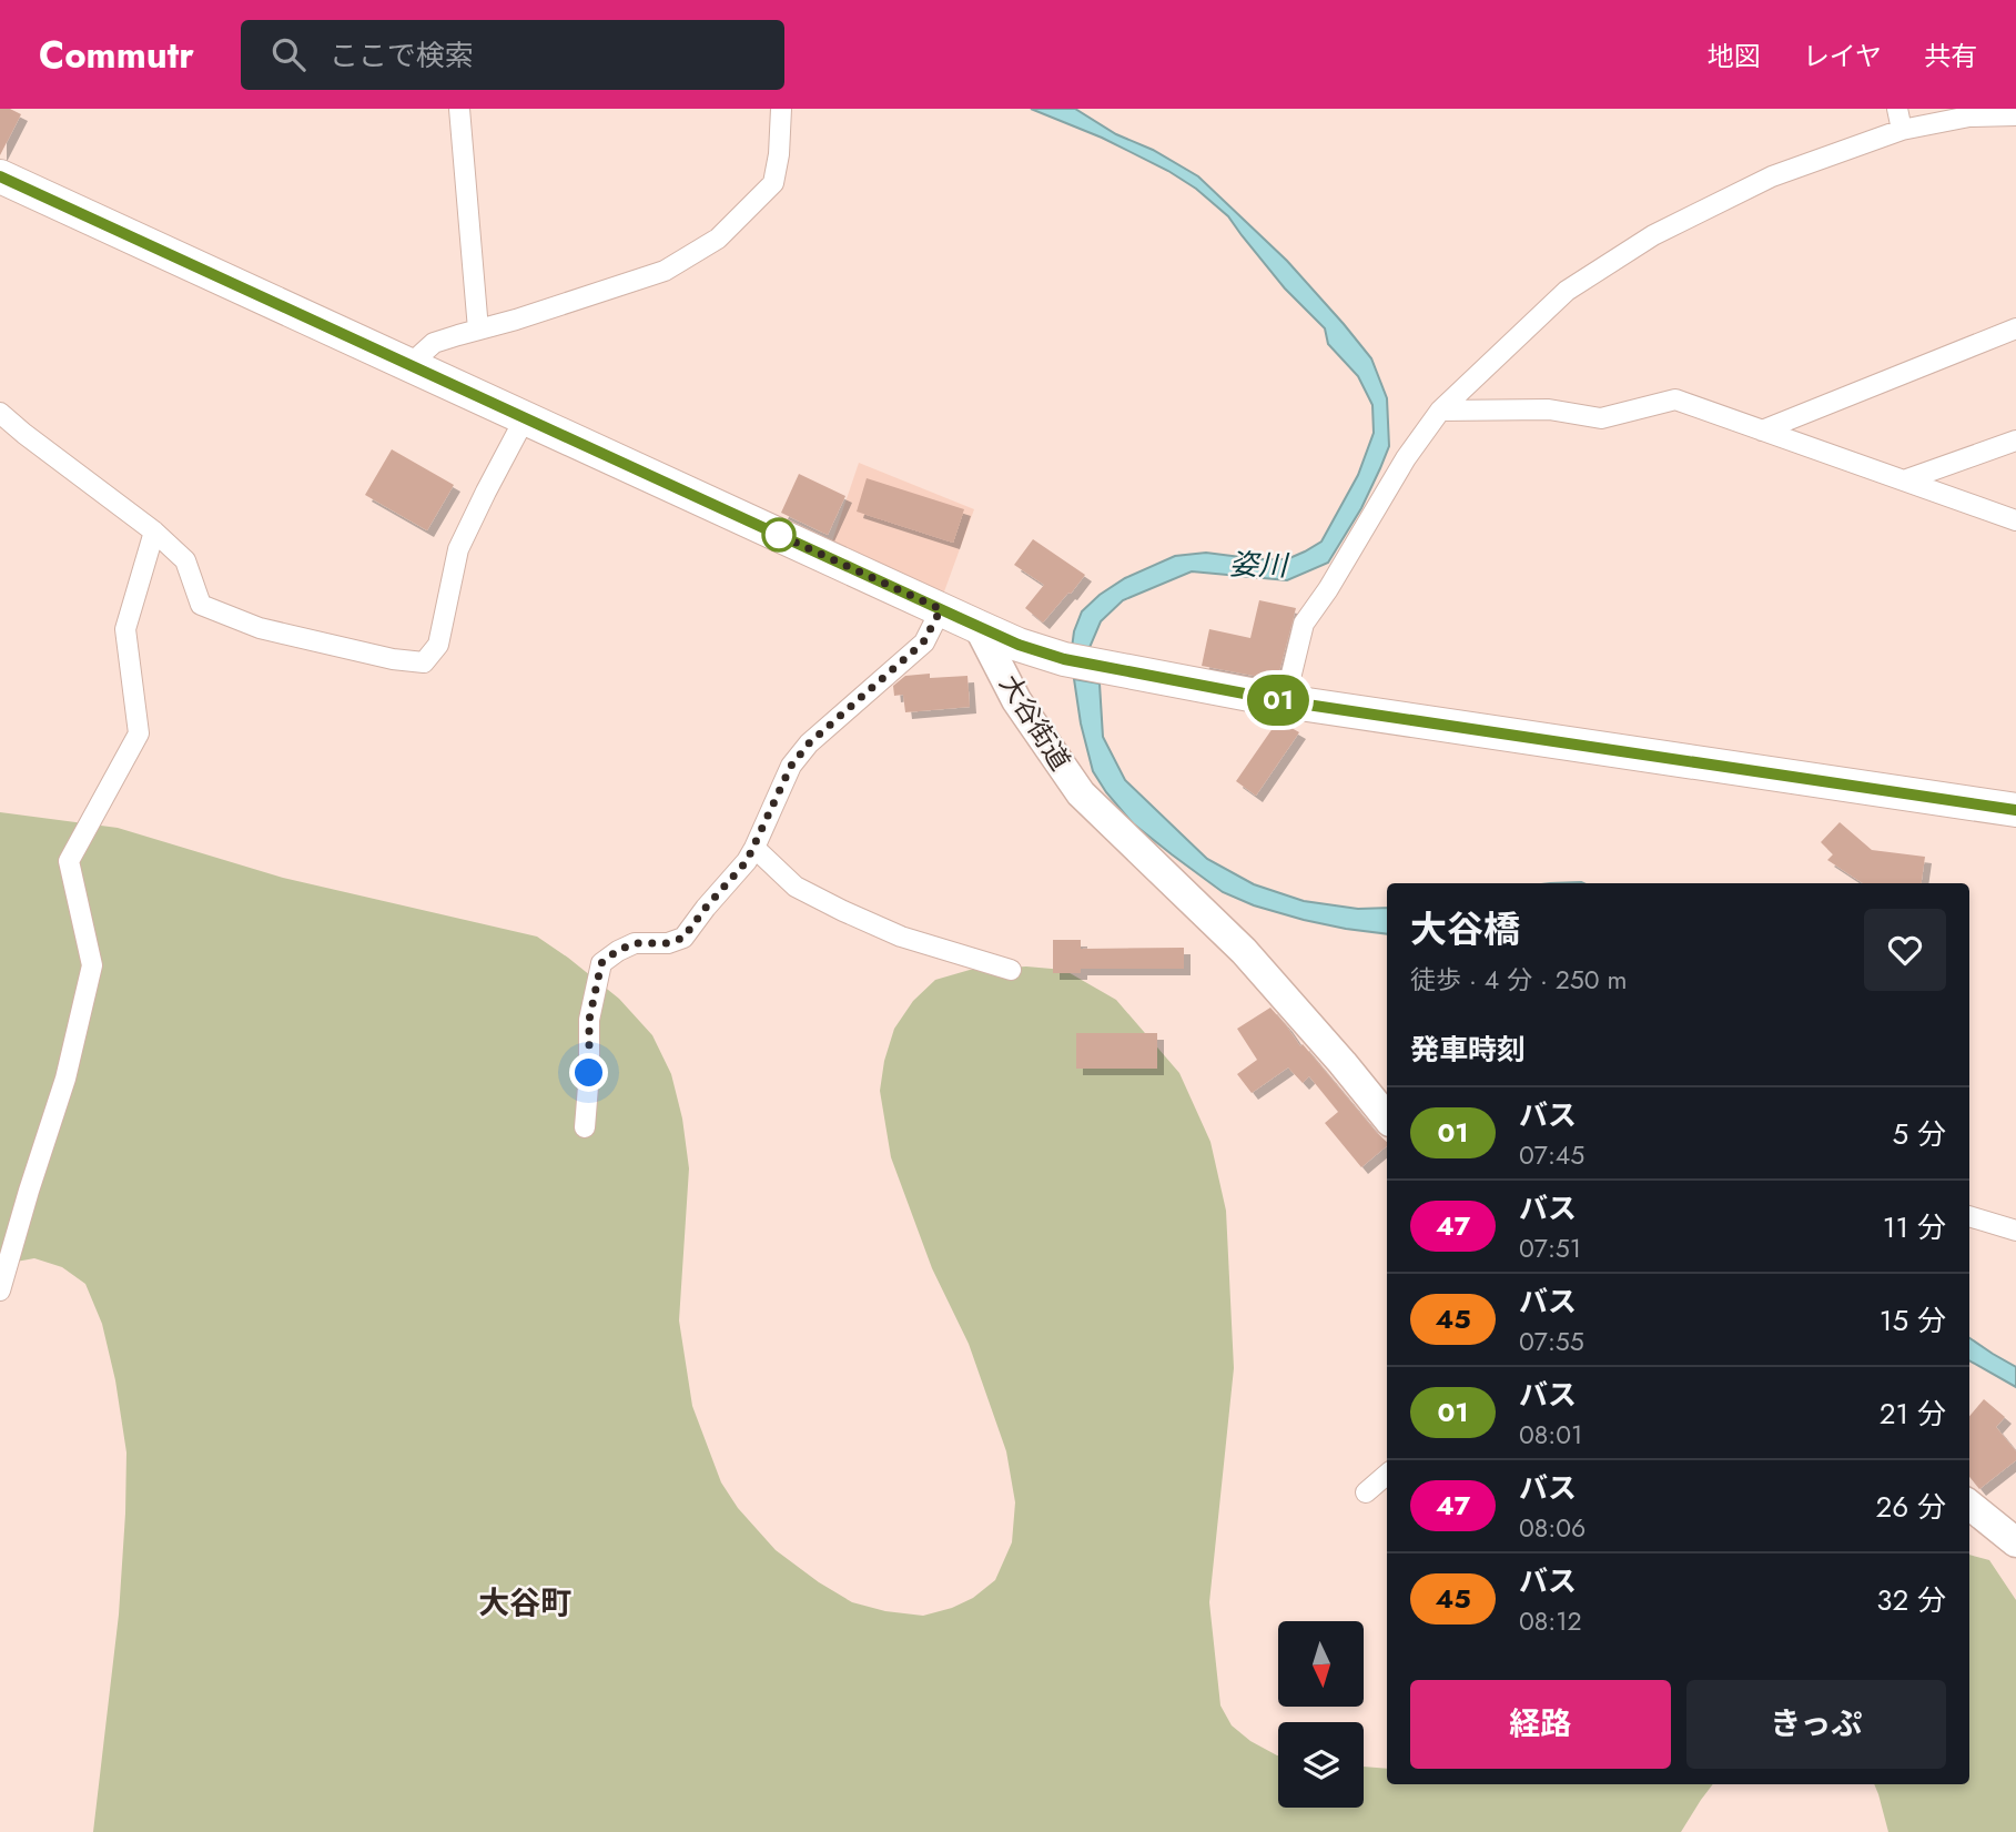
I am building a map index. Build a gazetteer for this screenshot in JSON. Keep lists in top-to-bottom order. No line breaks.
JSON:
{"streets":{"main road":["大谷街道"]},"districts":["大谷町"],"water":["姿川"],"lines":["bus line 01"],"north":"bottom","page":{"header":"Commutr","search":"ここで検索","nav":["地図","レイヤ","共有"],"on_map":"01","heading":[["大谷橋","徒歩 · 4 分 · 250 m"],"発車時刻"],"list":[{"mark":"01","name":"バス","note":"07:45","value":"5 分"},{"mark":"47","name":"バス","note":"07:51","value":"11 分"},{"mark":"45","name":"バス","note":"07:55","value":"15 分"},{"mark":"01","name":"バス","note":"08:01","value":"21 分"},{"mark":"47","name":"バス","note":"08:06","value":"26 分"},{"mark":"45","name":"バス","note":"08:12","value":"32 分"}],"buttons":["経路","きっぷ"]}}
